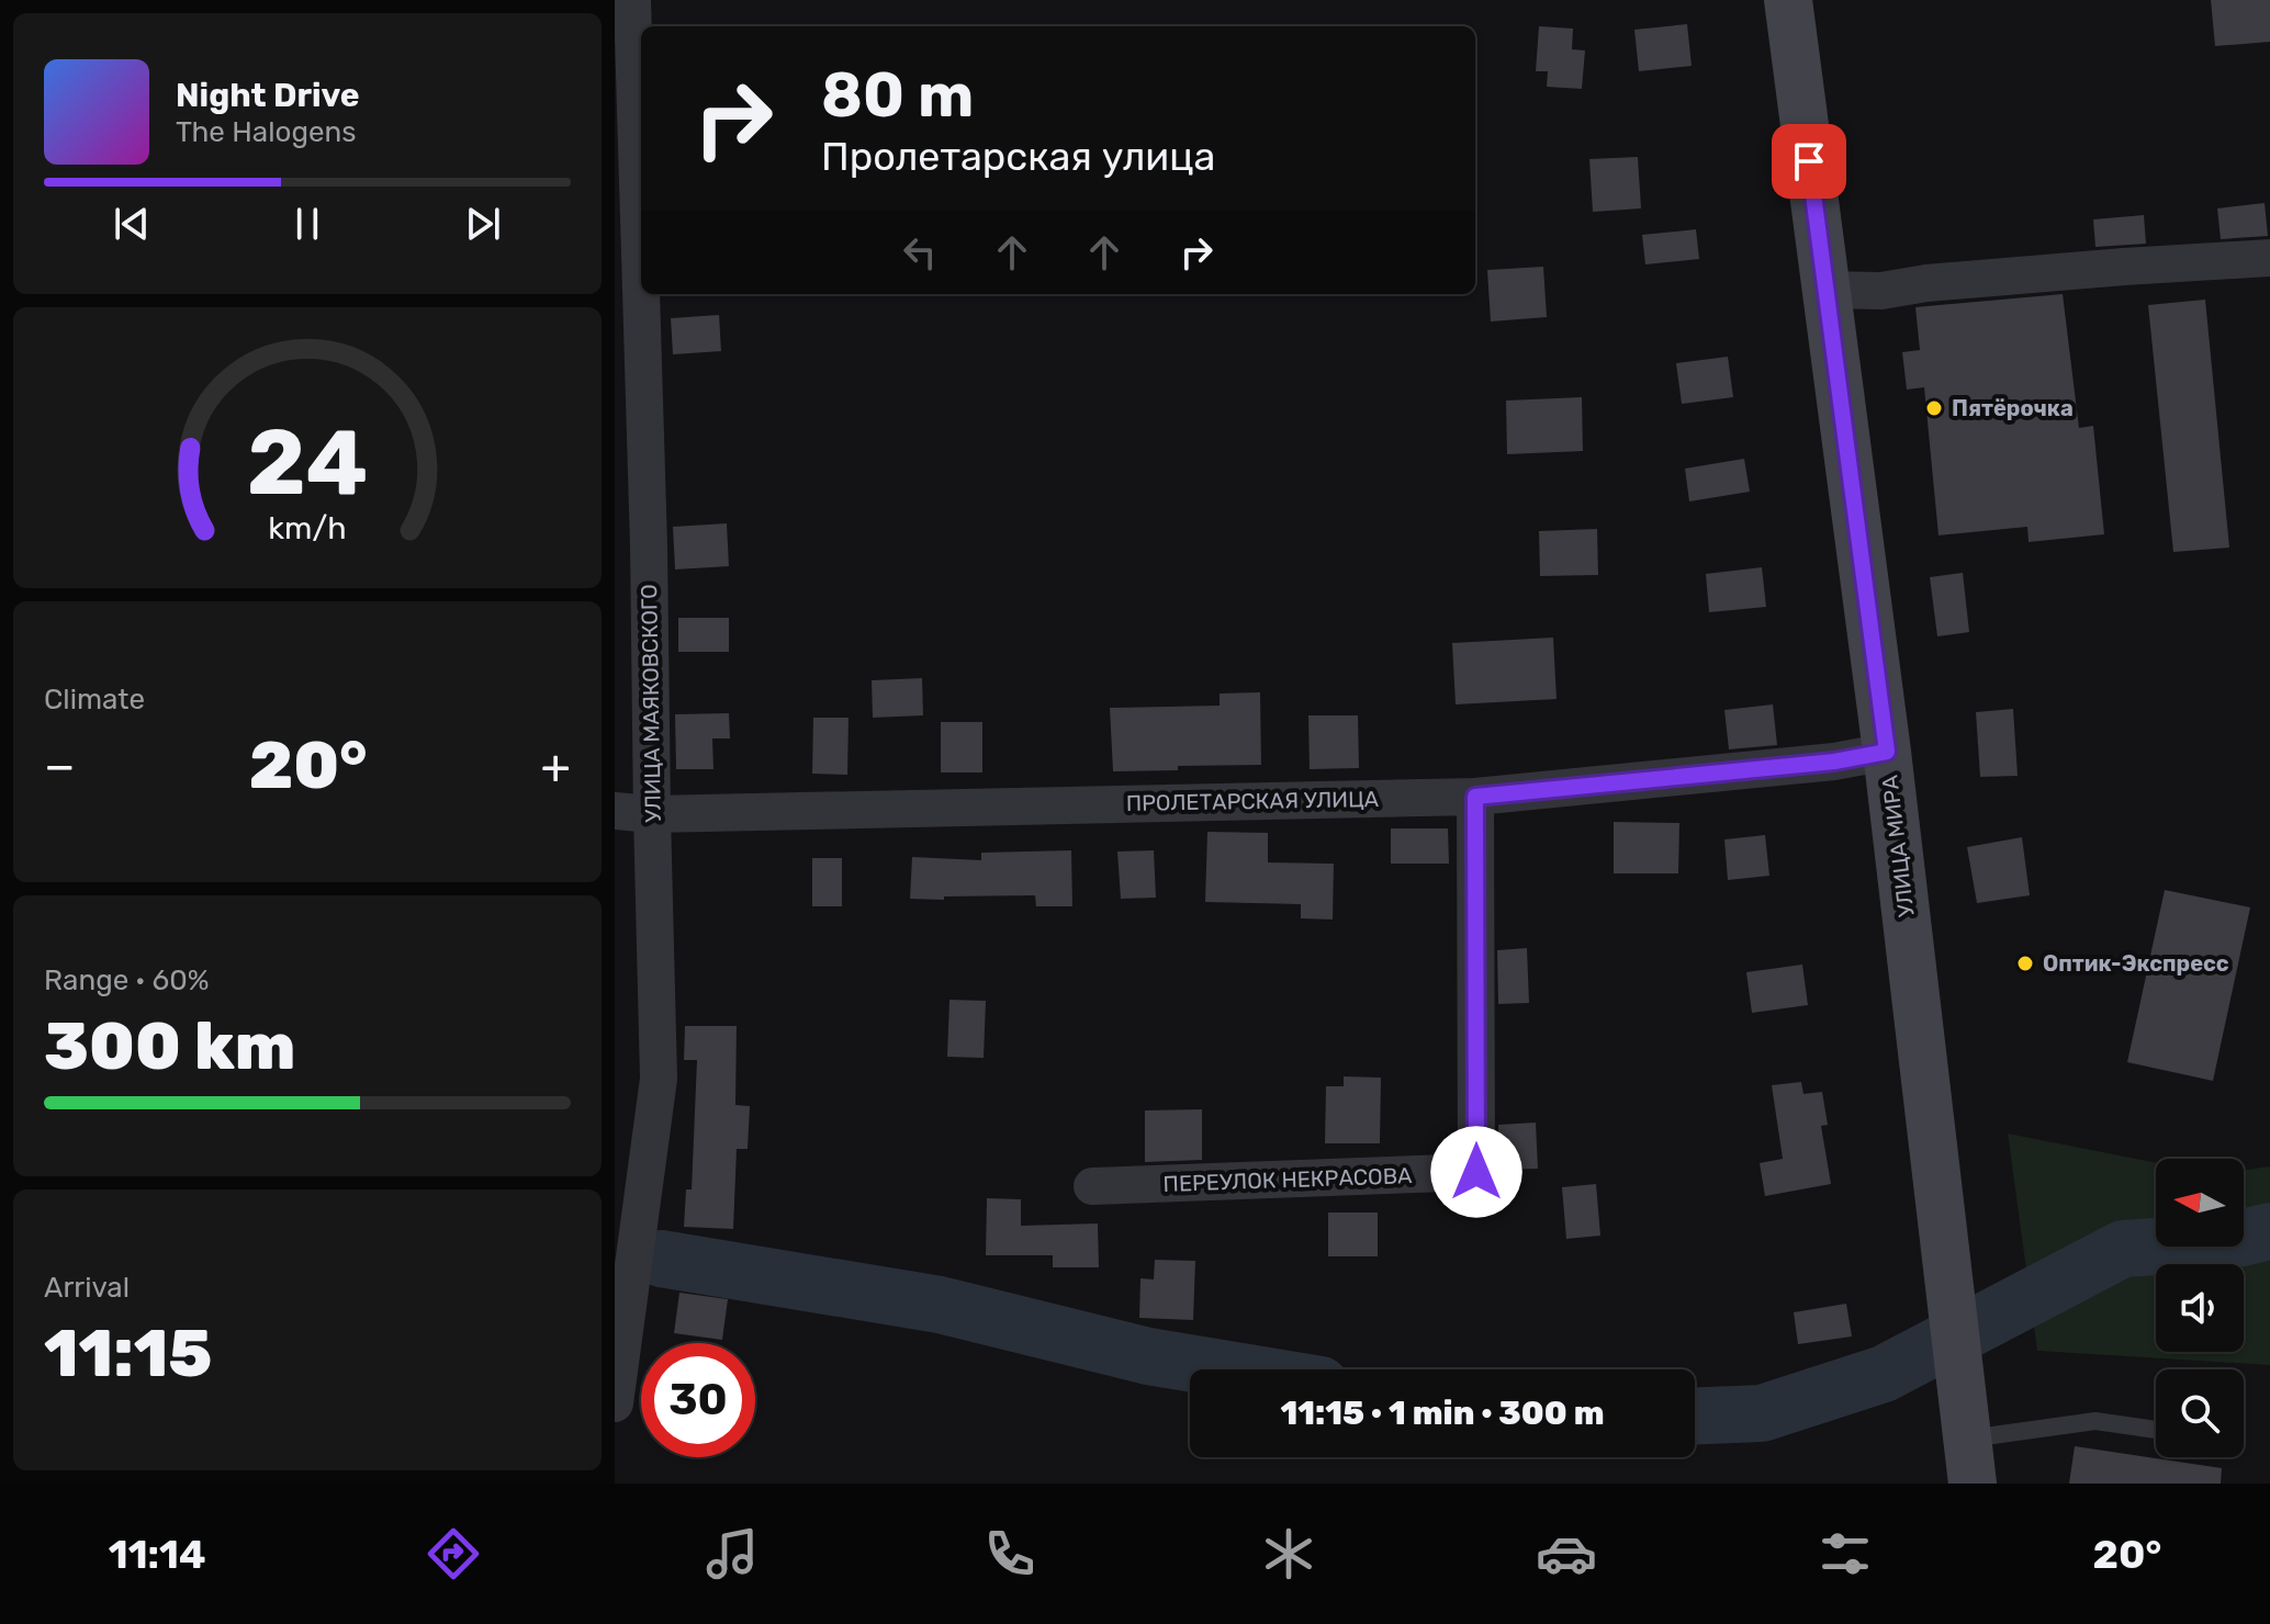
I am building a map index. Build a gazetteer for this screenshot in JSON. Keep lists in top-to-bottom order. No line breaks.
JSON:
{"streets":{"main road":["УЛИЦА МИРА"],"street":["УЛИЦА МАЯКОВСКОГО","ПРОЛЕТАРСКАЯ УЛИЦА","ПЕРЕУЛОК НЕКРАСОВА"]},"crossings":[["УЛИЦА МАЯКОВСКОГО","ПРОЛЕТАРСКАЯ УЛИЦА"],["ПРОЛЕТАРСКАЯ УЛИЦА","УЛИЦА МИРА"],["ПРОЛЕТАРСКАЯ УЛИЦА","ПЕРЕУЛОК НЕКРАСОВА"]],"places":["Пятёрочка","Оптик-Экспресс"],"north":"left","page":{"turn":["80 m","Пролетарская улица"],"song":["Night Drive","The Halogens"],"tile":["Climate",["Range · 60%","300 km"],["Arrival","11:15"]],"heat":["−","20°","+"],"limit":"30","trip":"11:15 · 1 min · 300 m","tabs":["11:14","20°"],"gauge":["24","km/h"]}}
